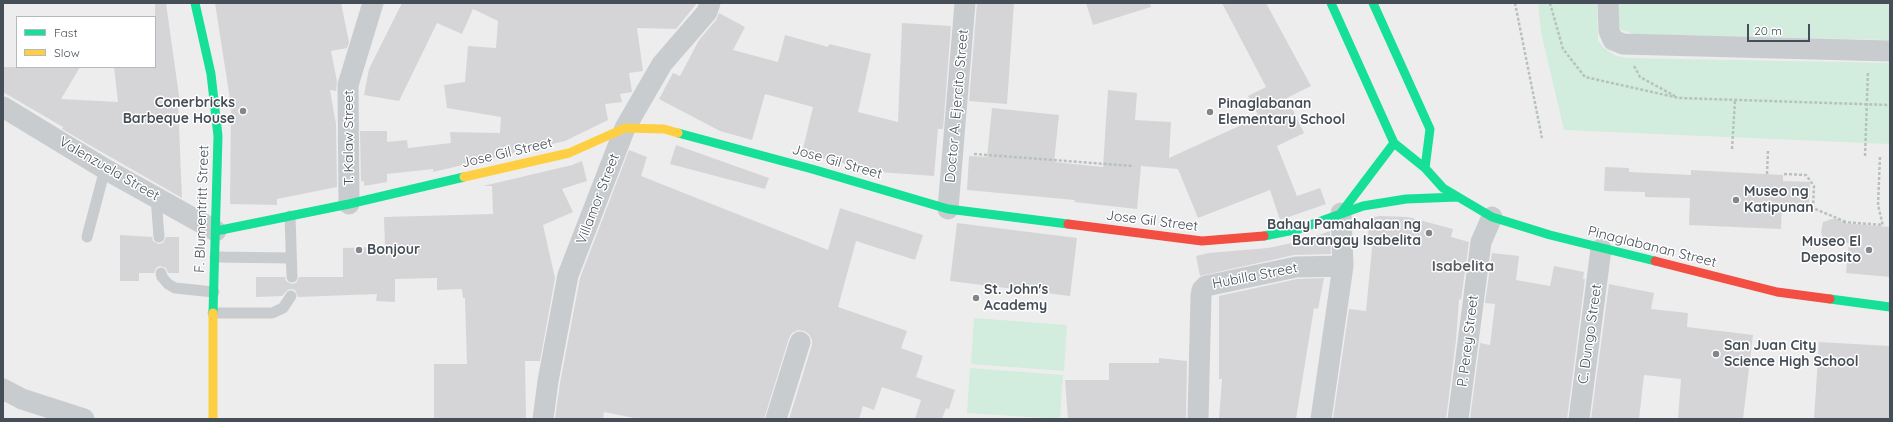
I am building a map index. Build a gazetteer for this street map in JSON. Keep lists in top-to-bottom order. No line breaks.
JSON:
{"streets":{"main road":["Jose Gil Street","F. Blumentritt Street","Pinaglabanan Street"],"street":["Doctor A. Ejercito Street","T. Kalaw Street","Valenzuela Street","Villamor Street","Hubilla Street","C. Dungo Street","P. Perey Street"]},"crossings":[["Doctor A. Ejercito Street","Jose Gil Street"],["T. Kalaw Street","Jose Gil Street"],["Jose Gil Street","Valenzuela Street"],["Jose Gil Street","Villamor Street"],["Jose Gil Street","F. Blumentritt Street"],["Jose Gil Street","Pinaglabanan Street"],["Valenzuela Street","F. Blumentritt Street"],["Pinaglabanan Street","C. Dungo Street"],["Pinaglabanan Street","P. Perey Street"]],"districts":["Isabelita"],"places":["Conerbricks Barbeque House","Pinaglabanan Elementary School","Museo ng Katipunan","Bahay Pamahalaan ng Barangay Isabelita","Bonjour","Museo El Deposito","St. John's Academy","San Juan City Science High School"],"legend":["Fast","Slow"],"scale_bar":"20 m"}
